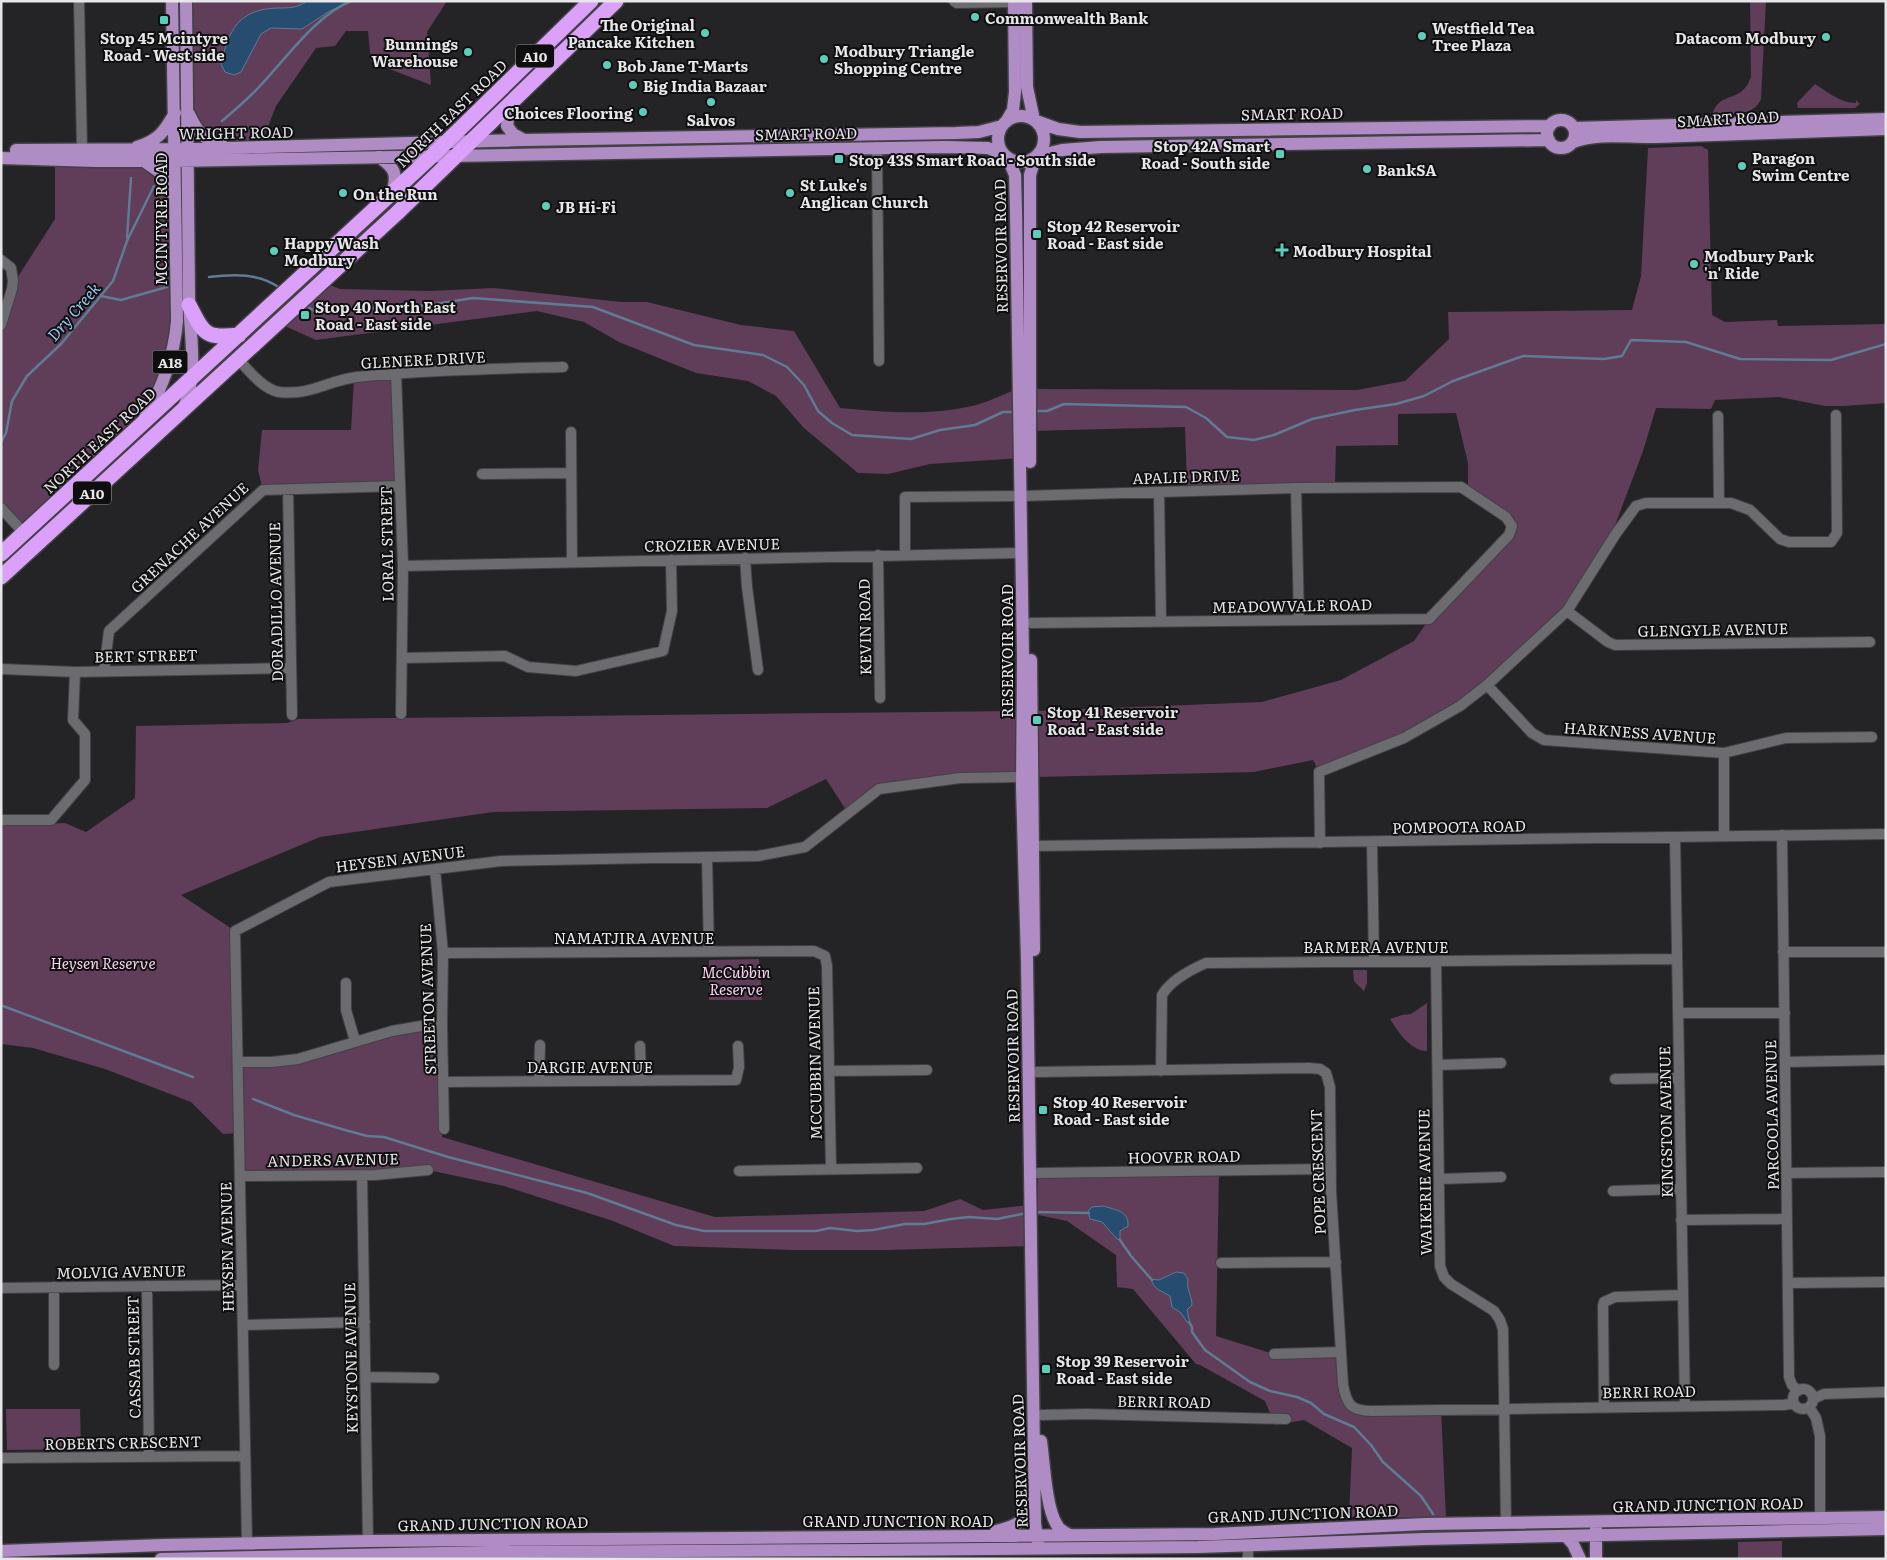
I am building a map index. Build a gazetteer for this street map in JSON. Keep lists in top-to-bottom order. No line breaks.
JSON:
{"streets":{"highway":["A10","NORTH EAST ROAD"],"main road":["SMART ROAD","WRIGHT ROAD","MCINTYRE ROAD","RESERVOIR ROAD","A18","GRAND JUNCTION ROAD"],"street":["GLENERE DRIVE","APALIE DRIVE","GRENACHE AVENUE","LORAL STREET","CROZIER AVENUE","DORADILLO AVENUE","MEADOWVALE ROAD","KEVIN ROAD","GLENGYLE AVENUE","BERT STREET","HARKNESS AVENUE","POMPOOTA ROAD","HEYSEN AVENUE","NAMATJIRA AVENUE","BARMERA AVENUE","STREETON AVENUE","MCCUBBIN AVENUE","DARGIE AVENUE","PARCOOLA AVENUE","KINGSTON AVENUE","HOOVER ROAD","ANDERS AVENUE","POPE CRESCENT","WAIKERIE AVENUE","MOLVIG AVENUE","CASSAB STREET","KEYSTONE AVENUE","BERRI ROAD","ROBERTS CRESCENT"]},"crossings":[["A10","SMART ROAD"],["A10","WRIGHT ROAD"],["A10","MCINTYRE ROAD"],["A10","GLENERE DRIVE"],["NORTH EAST ROAD","WRIGHT ROAD"],["NORTH EAST ROAD","MCINTYRE ROAD"],["SMART ROAD","WRIGHT ROAD"],["SMART ROAD","RESERVOIR ROAD"],["WRIGHT ROAD","MCINTYRE ROAD"],["RESERVOIR ROAD","APALIE DRIVE"],["RESERVOIR ROAD","CROZIER AVENUE"],["RESERVOIR ROAD","MEADOWVALE ROAD"],["RESERVOIR ROAD","POMPOOTA ROAD"],["RESERVOIR ROAD","HEYSEN AVENUE"],["RESERVOIR ROAD","HOOVER ROAD"],["RESERVOIR ROAD","POPE CRESCENT"],["RESERVOIR ROAD","BERRI ROAD"],["RESERVOIR ROAD","GRAND JUNCTION ROAD"],["GLENERE DRIVE","LORAL STREET"],["APALIE DRIVE","CROZIER AVENUE"],["APALIE DRIVE","MEADOWVALE ROAD"],["GRENACHE AVENUE","LORAL STREET"],["GRENACHE AVENUE","DORADILLO AVENUE"],["GRENACHE AVENUE","BERT STREET"],["LORAL STREET","CROZIER AVENUE"],["CROZIER AVENUE","KEVIN ROAD"],["DORADILLO AVENUE","BERT STREET"],["POMPOOTA ROAD","PARCOOLA AVENUE"],["POMPOOTA ROAD","KINGSTON AVENUE"],["HEYSEN AVENUE","STREETON AVENUE"],["HEYSEN AVENUE","ANDERS AVENUE"],["HEYSEN AVENUE","MOLVIG AVENUE"],["HEYSEN AVENUE","ROBERTS CRESCENT"],["HEYSEN AVENUE","GRAND JUNCTION ROAD"],["NAMATJIRA AVENUE","STREETON AVENUE"],["NAMATJIRA AVENUE","MCCUBBIN AVENUE"],["BARMERA AVENUE","KINGSTON AVENUE"],["BARMERA AVENUE","POPE CRESCENT"],["BARMERA AVENUE","WAIKERIE AVENUE"],["STREETON AVENUE","DARGIE AVENUE"],["PARCOOLA AVENUE","BERRI ROAD"],["KINGSTON AVENUE","BERRI ROAD"],["HOOVER ROAD","POPE CRESCENT"],["ANDERS AVENUE","KEYSTONE AVENUE"],["POPE CRESCENT","WAIKERIE AVENUE"],["POPE CRESCENT","BERRI ROAD"],["WAIKERIE AVENUE","BERRI ROAD"],["WAIKERIE AVENUE","GRAND JUNCTION ROAD"],["MOLVIG AVENUE","CASSAB STREET"],["CASSAB STREET","ROBERTS CRESCENT"],["KEYSTONE AVENUE","GRAND JUNCTION ROAD"]],"water":["Dry Creek"],"parks":["Heysen Reserve","McCubbin Reserve"],"places":{"other":["Commonwealth Bank","The Original Pancake Kitchen","Westfield Tea Tree Plaza","Datacom Modbury","Bunnings Warehouse","Modbury Triangle Shopping Centre","Bob Jane T-Marts","Big India Bazaar","Salvos","Choices Flooring","Paragon Swim Centre","BankSA","On the Run","St Luke's Anglican Church","JB Hi-Fi","Happy Wash Modbury","Modbury Park 'n' Ride"],"transit":["Stop 45 Mcintyre Road - West side","Stop 42A Smart Road - South side","Stop 43S Smart Road - South side","Stop 42 Reservoir Road - East side","Stop 40 North East Road - East side","Stop 41 Reservoir Road - East side","Stop 40 Reservoir Road - East side","Stop 39 Reservoir Road - East side"],"health":["Modbury Hospital"]}}
